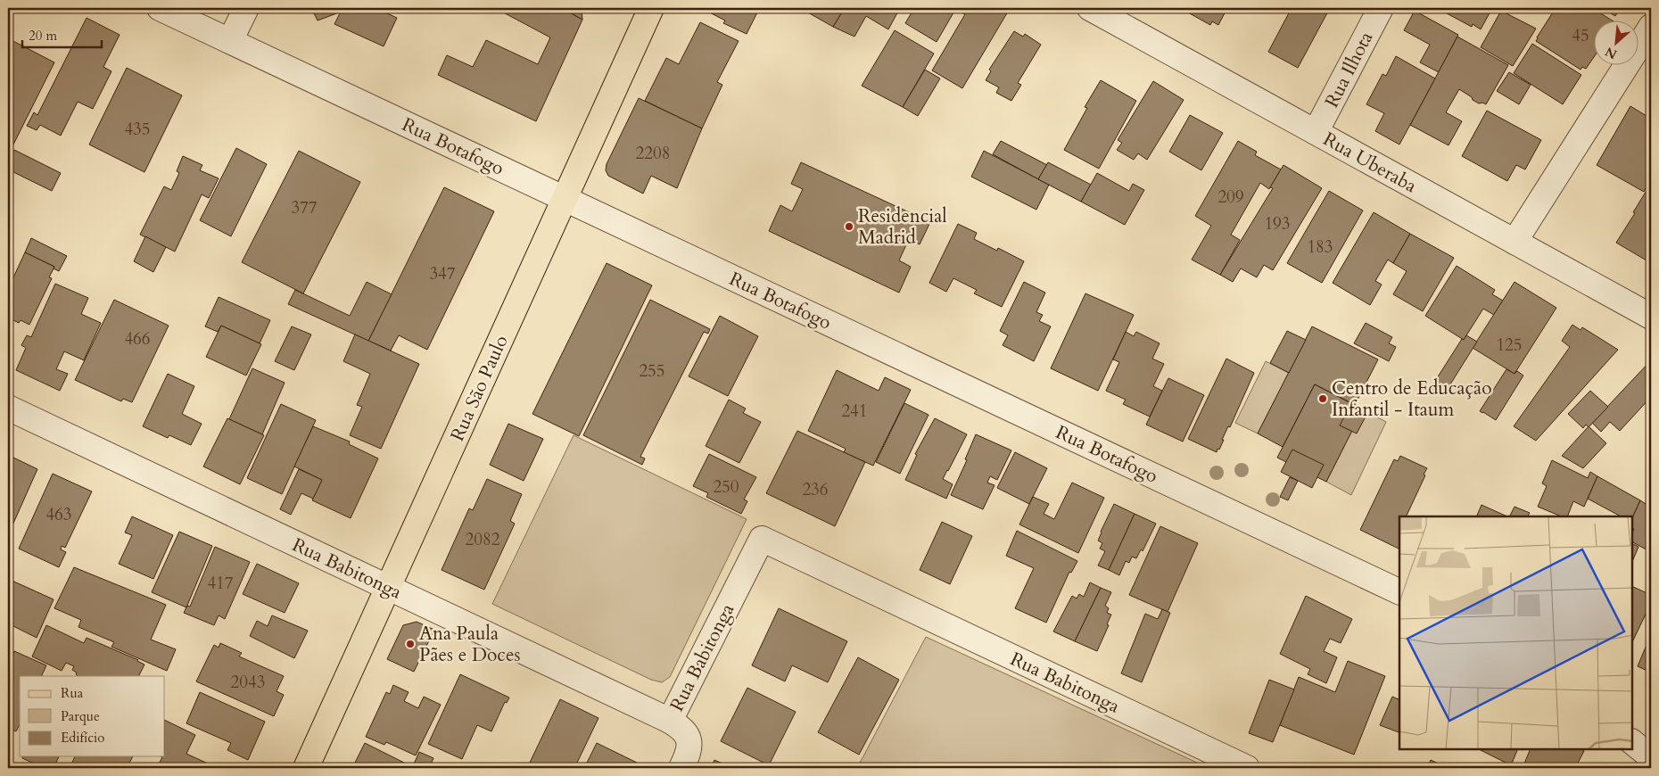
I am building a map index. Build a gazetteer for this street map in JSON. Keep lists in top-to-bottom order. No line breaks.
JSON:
{"streets":{"main road":["Rua São Paulo"],"street":["Rua Ilhota","Rua Botafogo","Rua Uberaba","Rua Babitonga"]},"crossings":[["Rua Ilhota","Rua Uberaba"],["Rua Botafogo","Rua São Paulo"],["Rua São Paulo","Rua Babitonga"]],"places":["Residencial Madrid","Centro de Educação Infantil - Itaum","Ana Paula Pães e Doces"],"house_numbers":["45","435","2208","209","377","193","183","347","466","125","255","241","250","236","463","2082","417","2043"],"legend":["Rua","Parque","Edifício"],"scale_bar":"20 m","north":"bottom left"}
